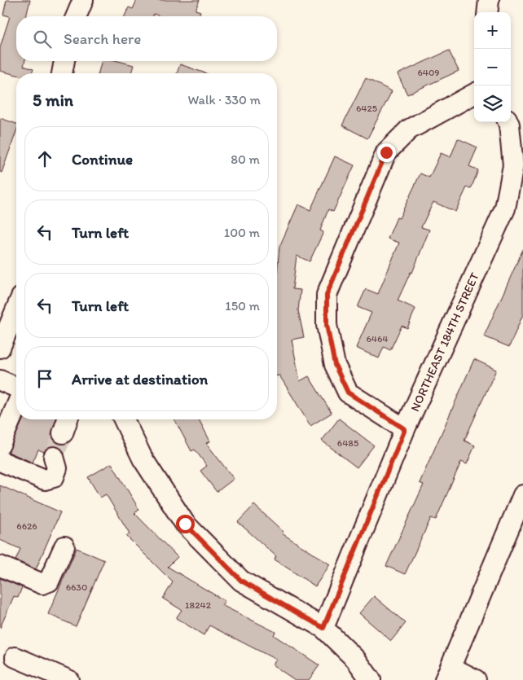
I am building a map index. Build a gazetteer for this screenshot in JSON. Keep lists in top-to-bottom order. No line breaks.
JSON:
{"streets":{"street":["NORTHEAST 184TH STREET"]},"house_numbers":["6409","6425","6464","6485","6626","6630","18242"],"page":{"map_buttons":["+","−"],"search":"Search here","heading":["5 min","Walk · 330 m"],"list":[["Continue","80 m"],["Turn left","100 m"],["Turn left","150 m"],"Arrive at destination"]}}
